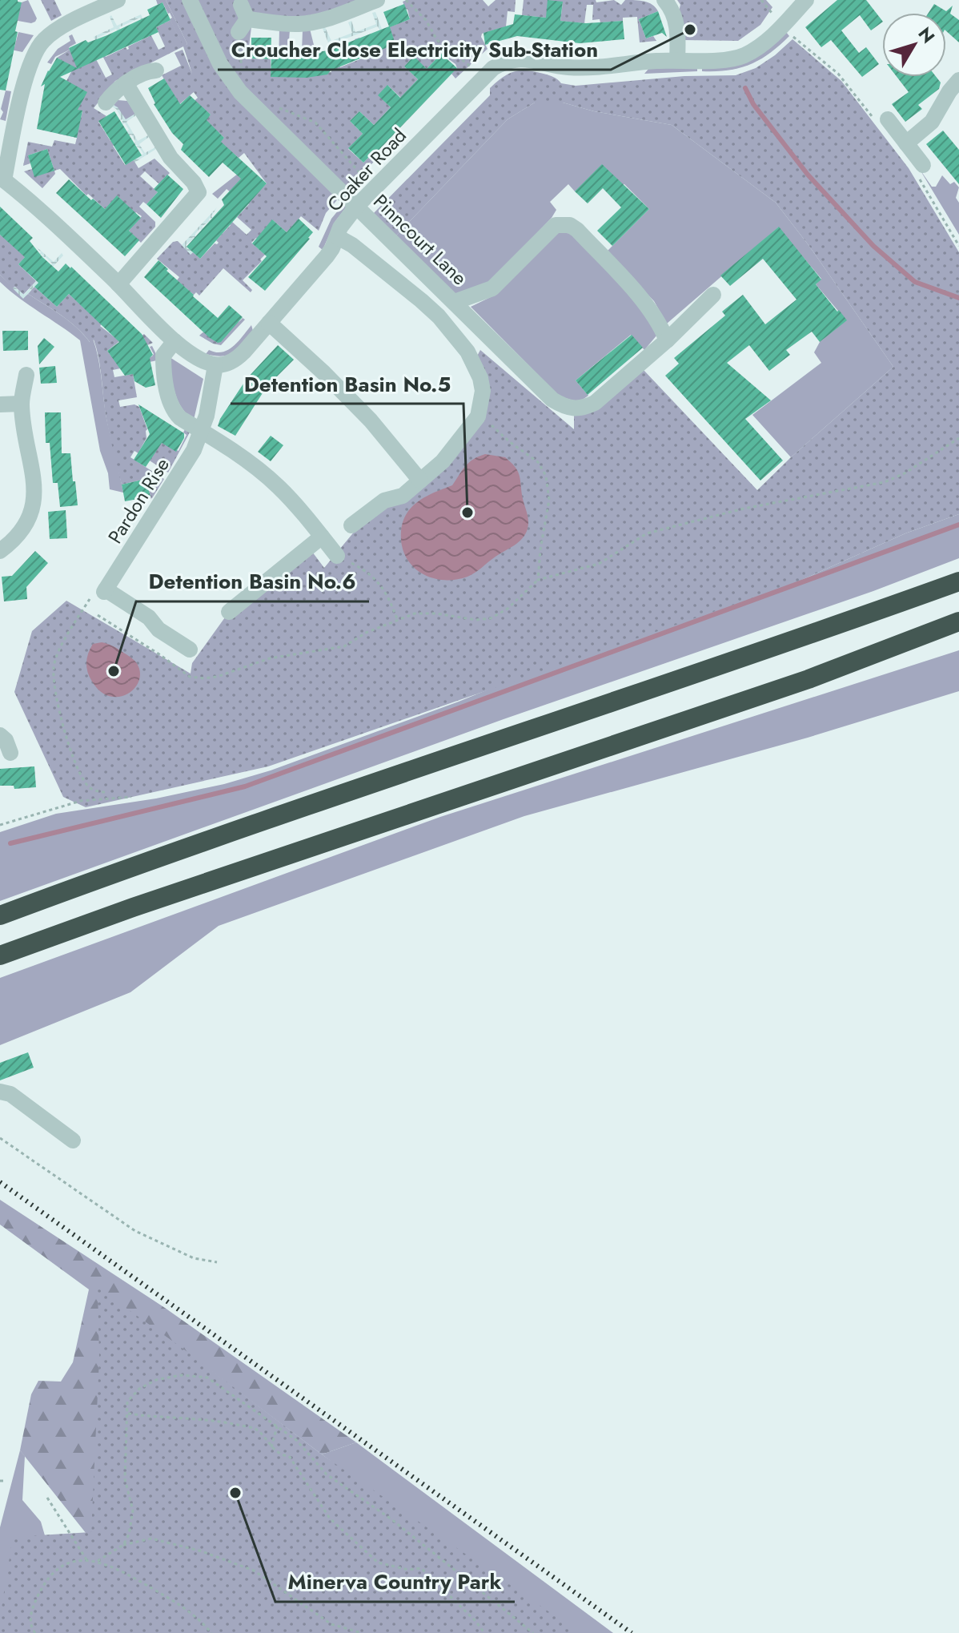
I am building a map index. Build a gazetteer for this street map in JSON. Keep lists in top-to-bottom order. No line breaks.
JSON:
{"streets":{"street":["Coaker Road","Pinncourt Lane","Pardon Rise"]},"crossings":[["Coaker Road","Pinncourt Lane"],["Coaker Road","Pardon Rise"]],"places":["Croucher Close Electricity Sub-Station","Detention Basin No.5","Detention Basin No.6","Minerva Country Park"],"north":"top right"}
